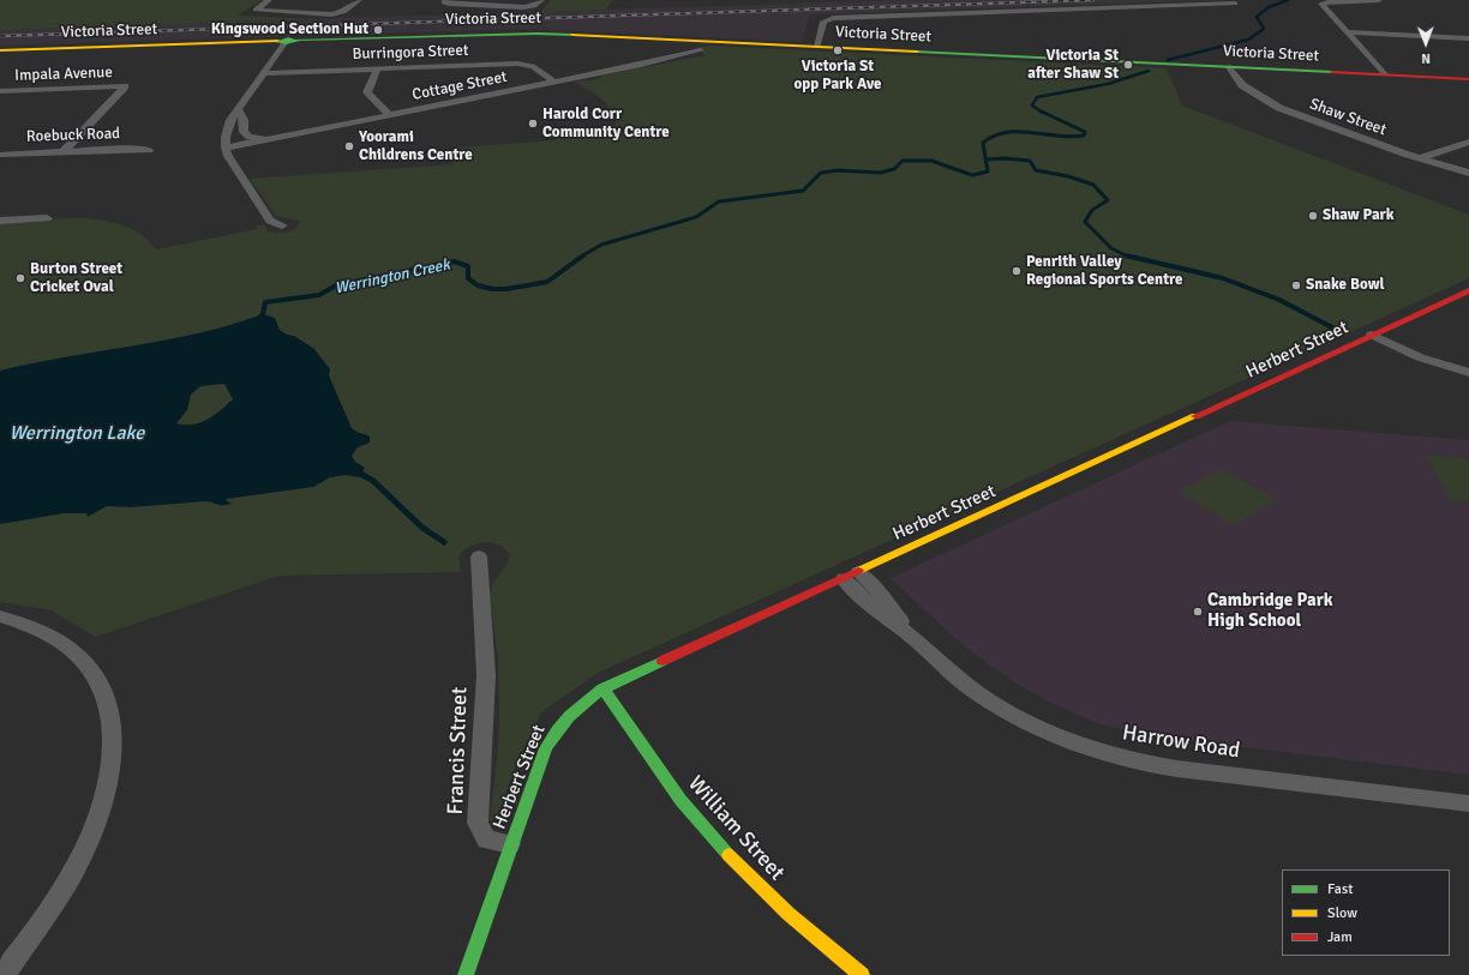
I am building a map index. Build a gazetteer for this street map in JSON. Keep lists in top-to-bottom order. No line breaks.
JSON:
{"streets":{"street":["Victoria Street","Burringora Street","Impala Avenue","Cottage Street","Shaw Street","Roebuck Road","Herbert Street","Harrow Road","Francis Street","William Street"]},"crossings":[["Victoria Street","Shaw Street"],["Burringora Street","Cottage Street"],["Impala Avenue","Roebuck Road"],["Herbert Street","Harrow Road"],["Herbert Street","Francis Street"],["Herbert Street","William Street"]],"water":["Werrington Creek","Werrington Lake"],"places":["Kingswood Section Hut","Victoria St opp Park Ave","Victoria St after Shaw St","Harold Corr Community Centre","Yoorami Childrens Centre","Shaw Park","Penrith Valley Regional Sports Centre","Burton Street Cricket Oval","Snake Bowl","Cambridge Park High School"],"legend":["Fast","Slow","Jam"],"north":"bottom"}
